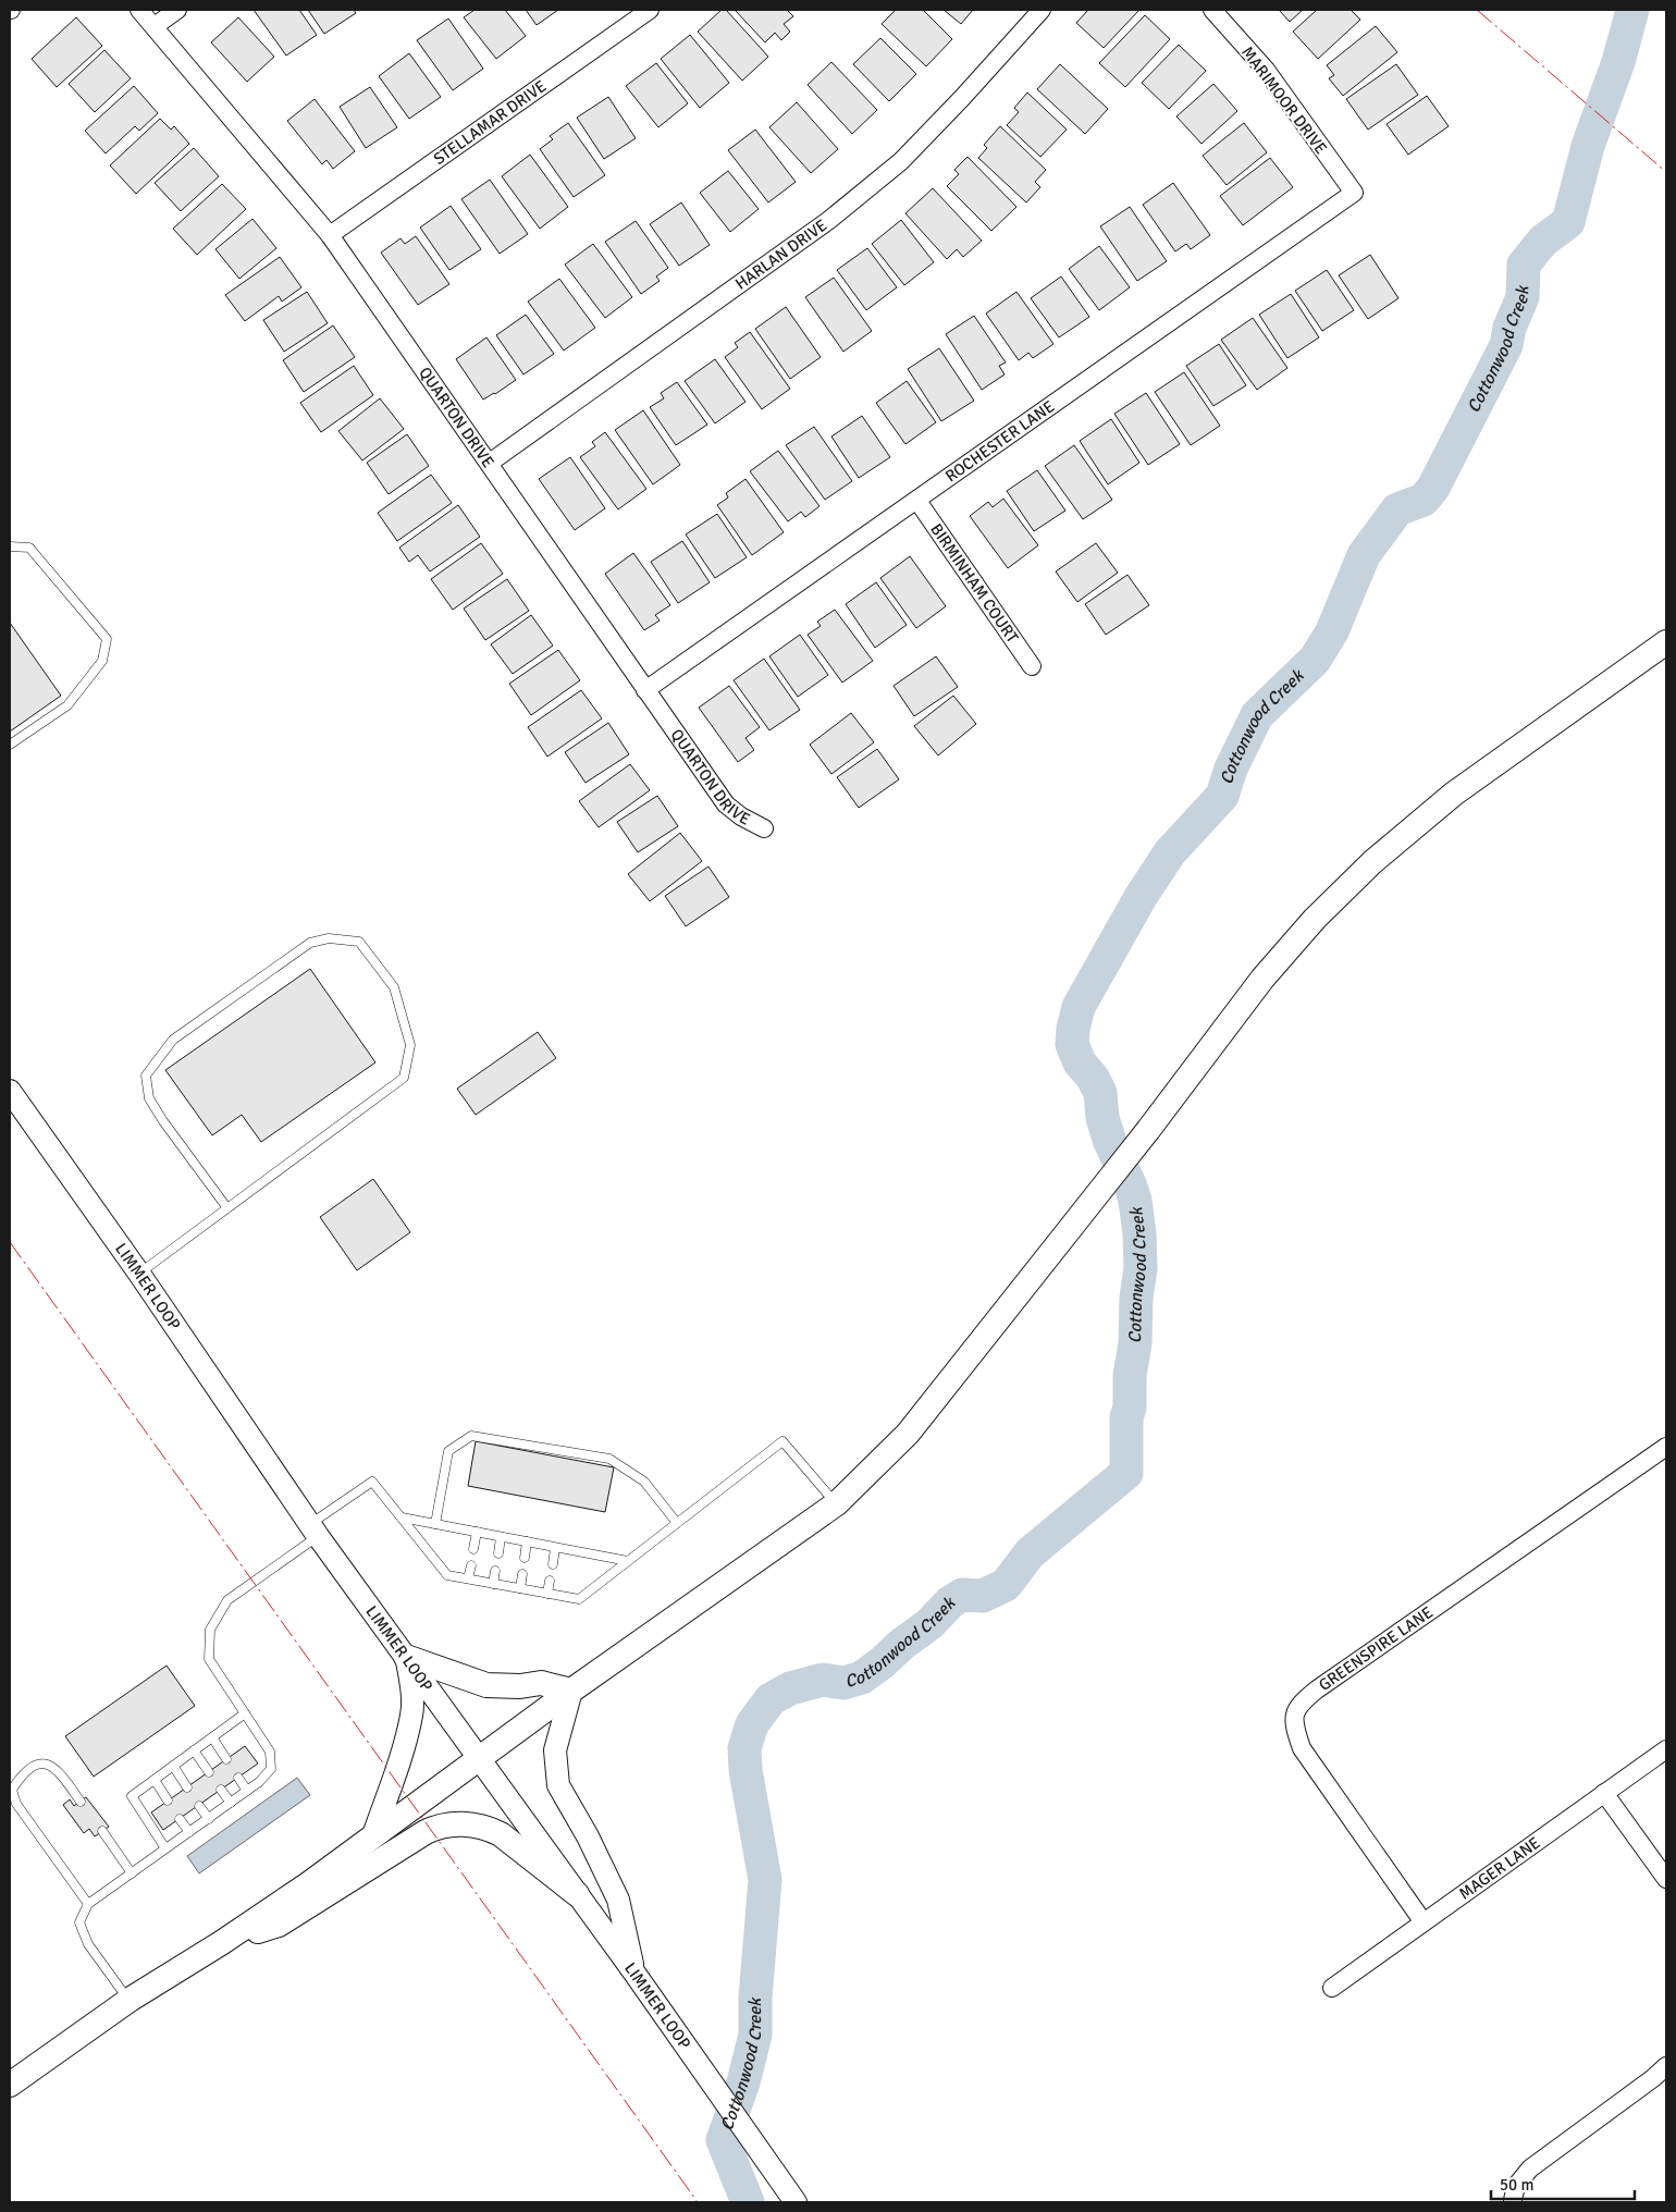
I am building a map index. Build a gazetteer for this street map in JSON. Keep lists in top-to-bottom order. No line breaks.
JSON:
{"streets":{"street":["MARIMOOR DRIVE","STELLAMAR DRIVE","HARLAN DRIVE","QUARTON DRIVE","ROCHESTER LANE","BIRMINHAM COURT","LIMMER LOOP","GREENSPIRE LANE","MAGER LANE"]},"crossings":[["MARIMOOR DRIVE","ROCHESTER LANE"],["STELLAMAR DRIVE","QUARTON DRIVE"],["HARLAN DRIVE","QUARTON DRIVE"],["QUARTON DRIVE","ROCHESTER LANE"],["ROCHESTER LANE","BIRMINHAM COURT"],["GREENSPIRE LANE","MAGER LANE"]],"water":["Cottonwood Creek"],"scale_bar":"50 m"}
